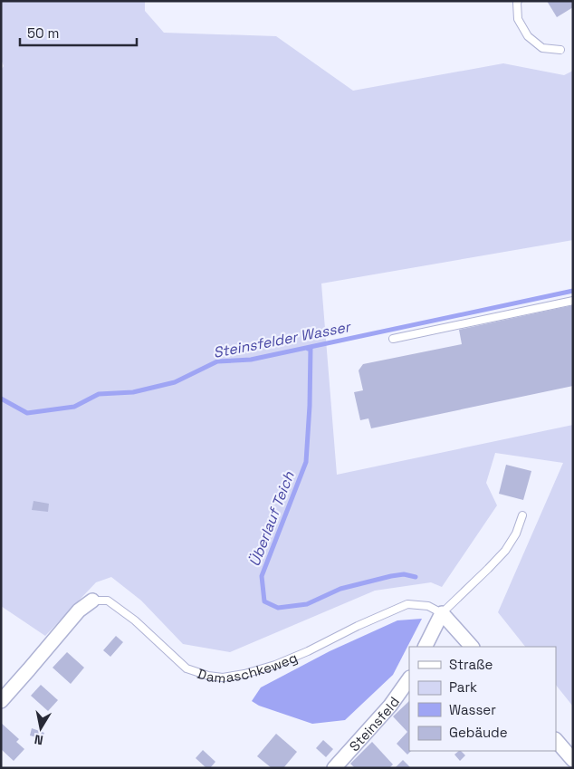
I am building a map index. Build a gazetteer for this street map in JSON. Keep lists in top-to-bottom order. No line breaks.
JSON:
{"streets":{"street":["Damaschkeweg","Steinsfeld"]},"water":["Steinsfelder Wasser","Überlauf Teich"],"legend":["Straße","Park","Wasser","Gebäude"],"scale_bar":"50 m","north":"bottom"}
